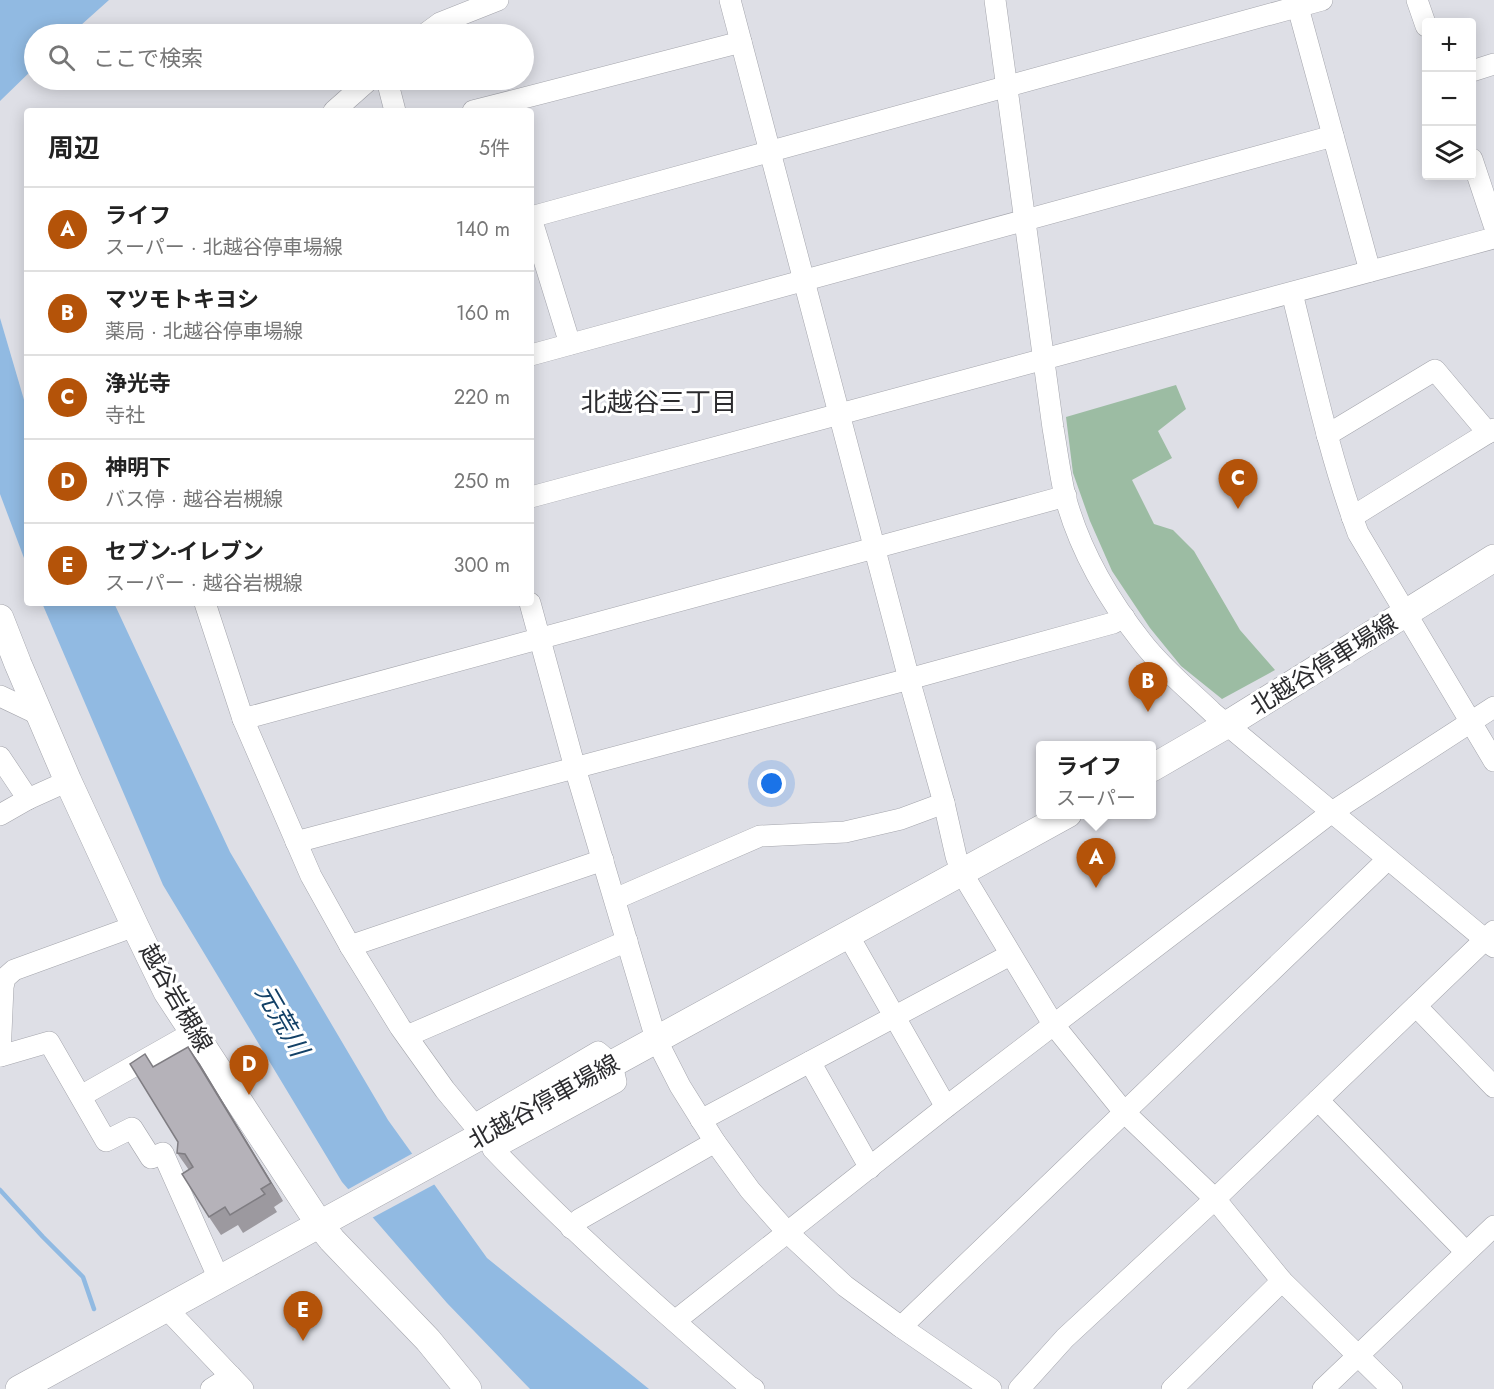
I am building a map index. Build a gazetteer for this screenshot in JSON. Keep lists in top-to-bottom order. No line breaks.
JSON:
{"streets":{"main road":["北越谷停車場線","越谷岩槻線"]},"crossings":[["北越谷停車場線","越谷岩槻線"]],"districts":["北越谷三丁目"],"water":["元荒川"],"page":{"map_buttons":["+","−"],"search":"ここで検索","heading":["周辺","5件"],"list":[{"mark":"A","name":"ライフ","note":"スーパー · 北越谷停車場線","value":"140 m"},{"mark":"B","name":"マツモトキヨシ","note":"薬局 · 北越谷停車場線","value":"160 m"},{"mark":"C","name":"浄光寺","note":"寺社","value":"220 m"},{"mark":"D","name":"神明下","note":"バス停 · 越谷岩槻線","value":"250 m"},{"mark":"E","name":"セブン-イレブン","note":"スーパー · 越谷岩槻線","value":"300 m"}],"pins":["C","B","A","D","E"],"popup":["ライフ","スーパー"]}}
